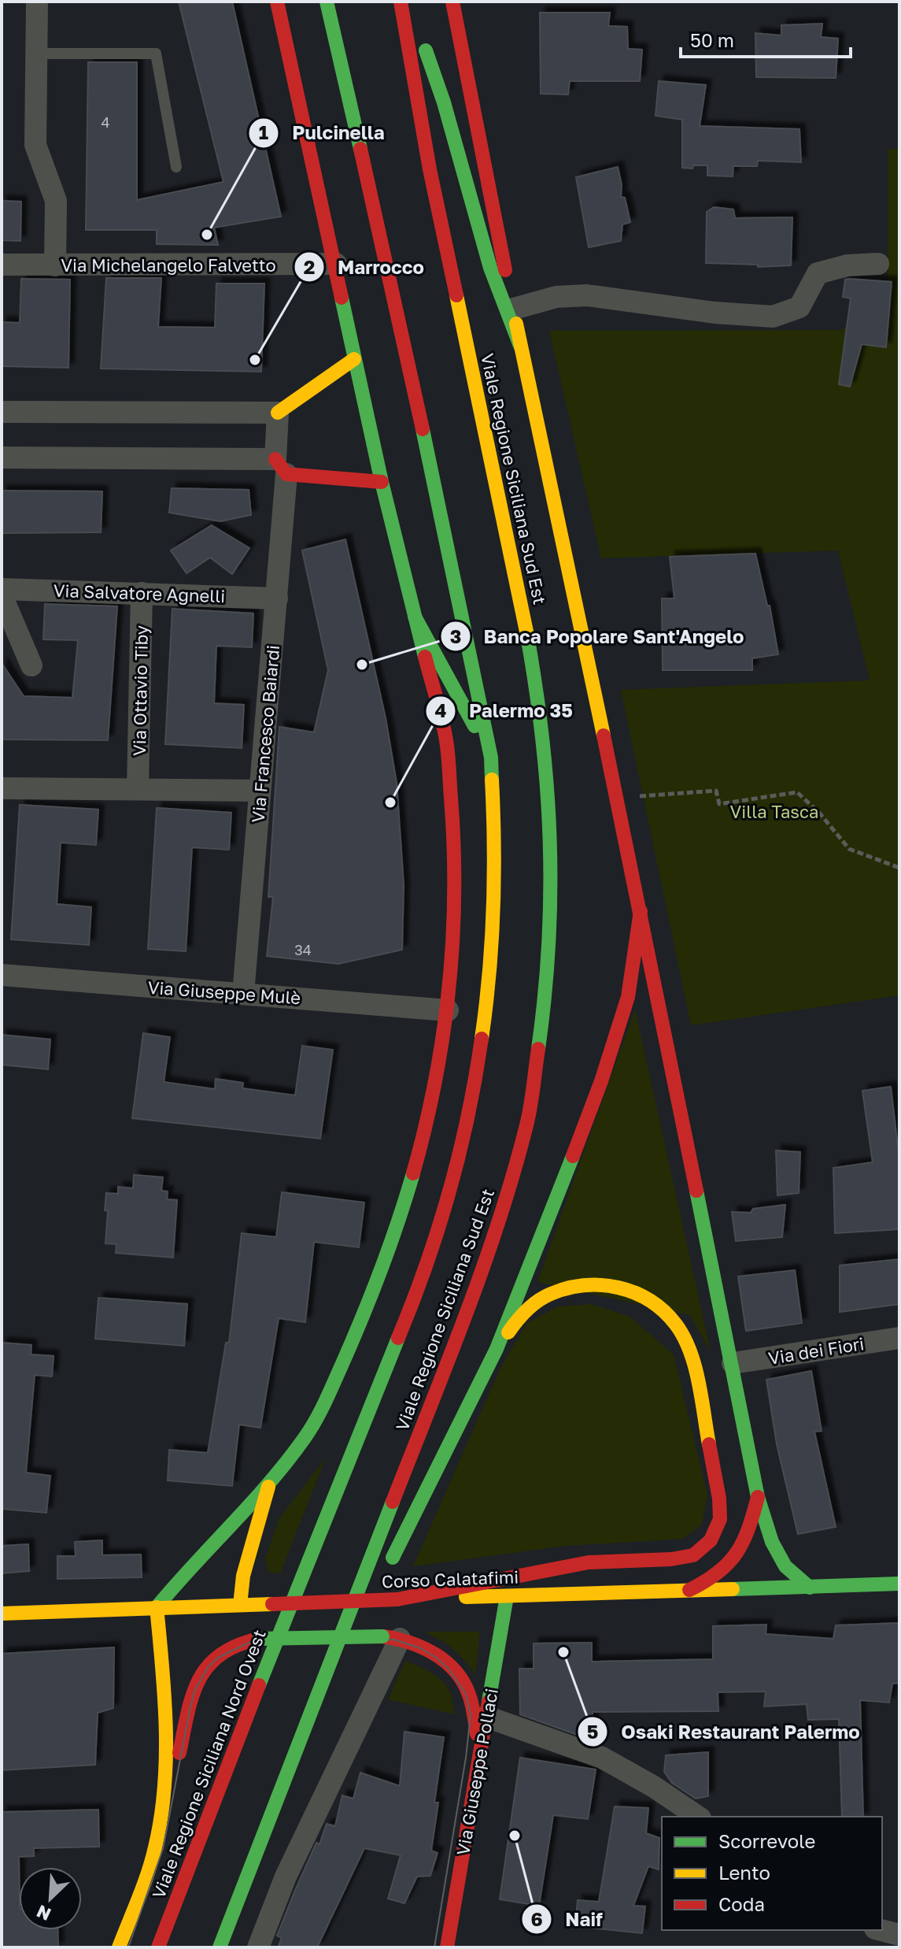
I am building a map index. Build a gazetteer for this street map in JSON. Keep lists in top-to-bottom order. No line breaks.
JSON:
{"streets":{"main road":["Viale Regione Siciliana Sud Est","Corso Calatafimi","Viale Regione Siciliana Nord Ovest","Via Giuseppe Pollaci"],"street":["Via Michelangelo Falvetto","Via Salvatore Agnelli","Via Ottavio Tiby","Via Francesco Baiardi","Via Giuseppe Mulè","Via dei Fiori"]},"crossings":[["Viale Regione Siciliana Sud Est","Via dei Fiori"],["Viale Regione Siciliana Sud Est","Corso Calatafimi"],["Viale Regione Siciliana Sud Est","Viale Regione Siciliana Nord Ovest"],["Via Salvatore Agnelli","Via Ottavio Tiby"],["Via Salvatore Agnelli","Via Francesco Baiardi"],["Via Francesco Baiardi","Via Giuseppe Mulè"],["Corso Calatafimi","Viale Regione Siciliana Nord Ovest"],["Corso Calatafimi","Via Giuseppe Pollaci"]],"parks":["Villa Tasca"],"places":["Pulcinella","Marrocco","Banca Popolare Sant'Angelo","Palermo 35","Osaki Restaurant Palermo","Naif"],"house_numbers":["4","34"],"legend":["Scorrevole","Lento","Coda"],"scale_bar":"50 m","north":"bottom left"}
